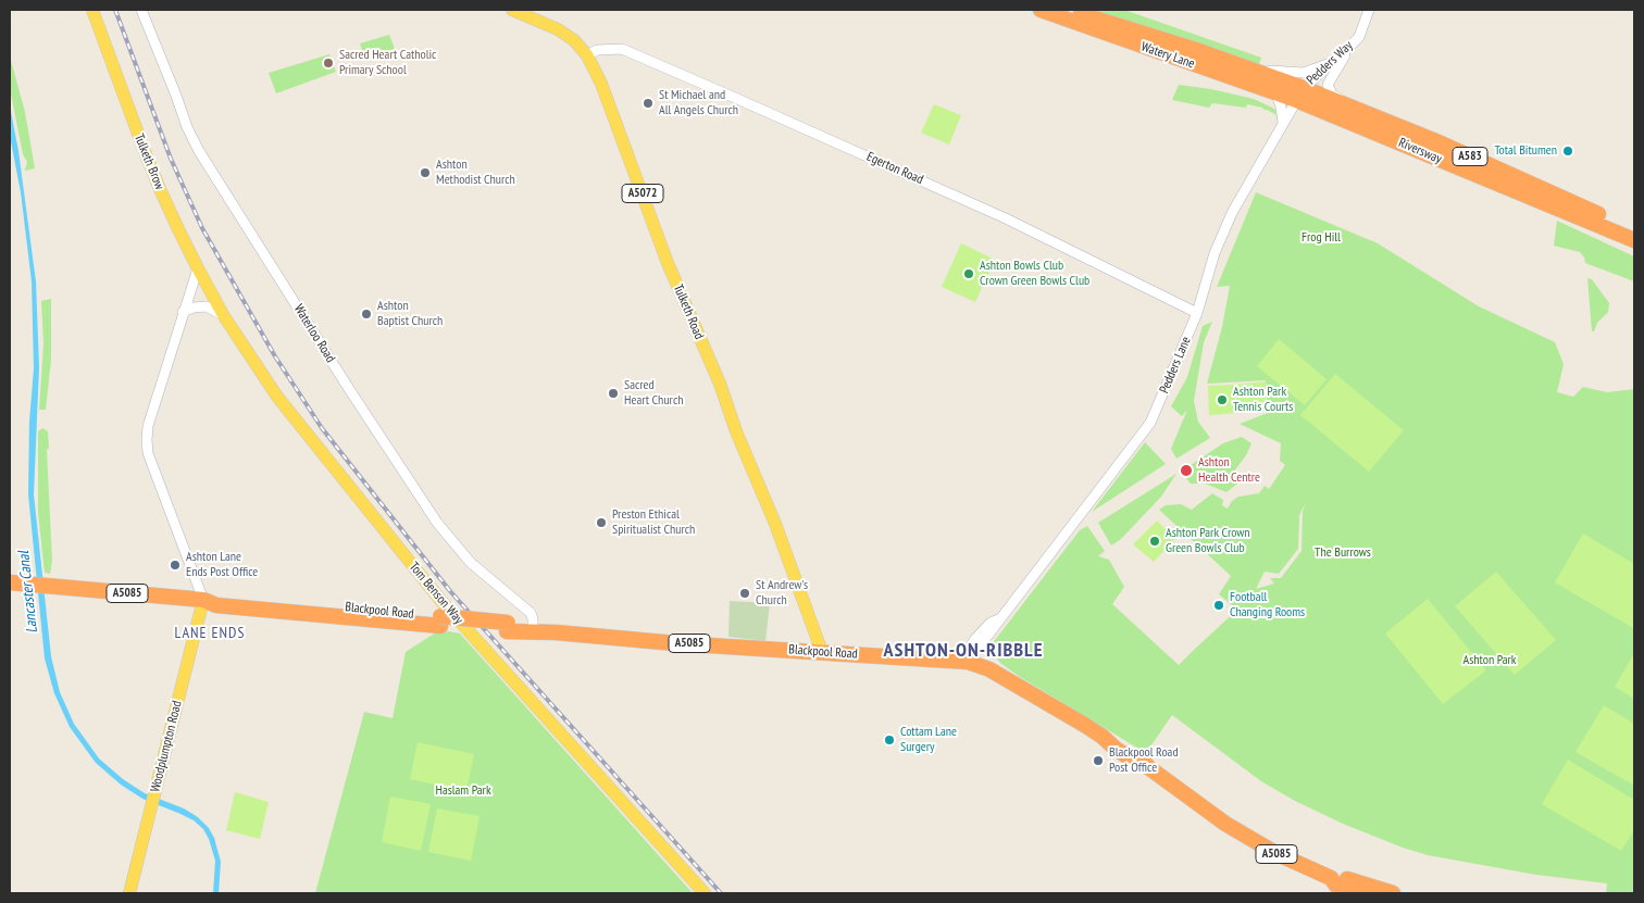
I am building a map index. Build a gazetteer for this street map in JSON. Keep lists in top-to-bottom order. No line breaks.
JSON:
{"streets":{"highway":["Watery Lane","Riversway","A583","A5085","Blackpool Road"],"main road":["Tulketh Brow","A5072","Tulketh Road","Tom Benson Way","Woodplumpton Road"],"street":["Pedders Way","Egerton Road","Waterloo Road","Pedders Lane"]},"crossings":[["Watery Lane","Pedders Way"],["Watery Lane","Riversway"],["Watery Lane","A583"],["Watery Lane","Pedders Lane"],["Pedders Way","Riversway"],["Pedders Way","A583"],["Pedders Way","Pedders Lane"],["Riversway","A583"],["Riversway","Pedders Lane"],["A583","Pedders Lane"],["Tulketh Brow","Tom Benson Way"],["Egerton Road","Tulketh Road"],["Egerton Road","Pedders Lane"],["Tulketh Road","Blackpool Road"],["Waterloo Road","Blackpool Road"],["Pedders Lane","Blackpool Road"],["Blackpool Road","Woodplumpton Road"]],"districts":["LANE ENDS","ASHTON-ON-RIBBLE"],"water":["Lancaster Canal"],"parks":["Frog Hill","The Burrows","Ashton Park","Haslam Park"],"places":["Sacred Heart Catholic Primary School","St Michael and All Angels Church","Total Bitumen","Ashton Methodist Church","Ashton Bowls Club Crown Green Bowls Club","Ashton Baptist Church","Sacred Heart Church","Ashton Park Tennis Courts","Ashton Health Centre","Preston Ethical Spiritualist Church","Ashton Park Crown Green Bowls Club","Ashton Lane Ends Post Office","St Andrew's Church","Football Changing Rooms","Cottam Lane Surgery","Blackpool Road Post Office"]}
